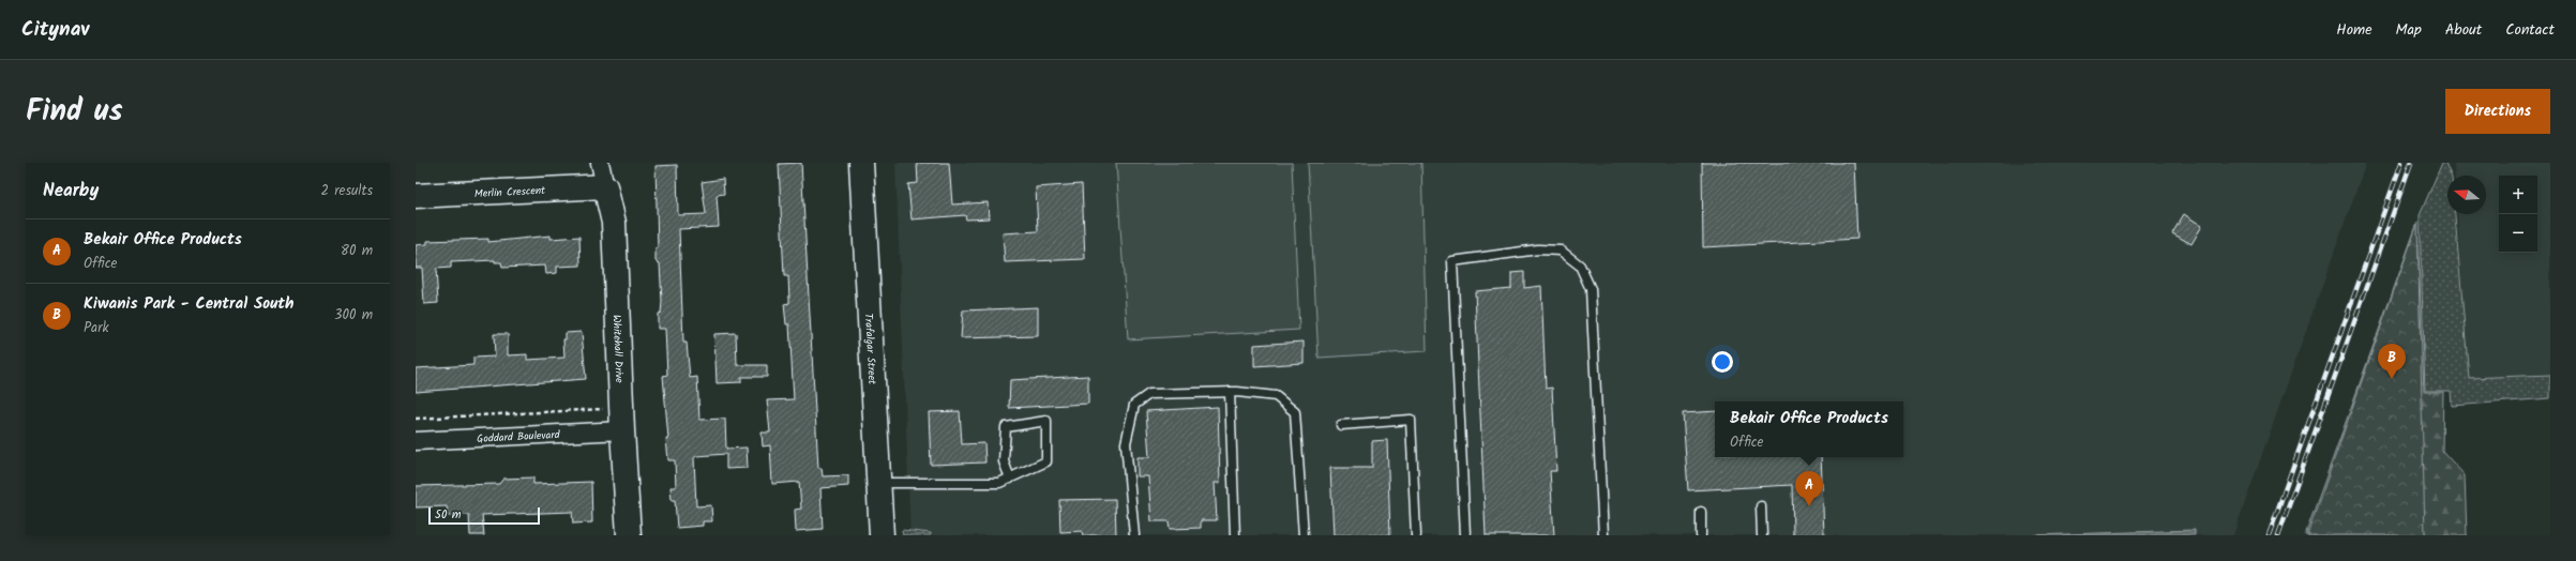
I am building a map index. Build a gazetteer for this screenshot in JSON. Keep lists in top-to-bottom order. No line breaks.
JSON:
{"streets":{"street":["Merlin Crescent","Whitehall Drive","Trafalgar Street","Goddard Boulevard"]},"crossings":[["Merlin Crescent","Whitehall Drive"],["Whitehall Drive","Goddard Boulevard"]],"scale_bar":"50 m","north":"left","page":{"header":"Citynav","nav":["Home","Map","About","Contact"],"title":"Find us","buttons":"Directions","heading":["Nearby","2 results"],"map_buttons":["+","−"],"list":[{"mark":"A","name":"Bekair Office Products","note":"Office","value":"80 m"},{"mark":"B","name":"Kiwanis Park - Central South","note":"Park","value":"300 m"}],"pins":["B","A"],"popup":["Bekair Office Products","Office"],"scale":"50 m"}}
